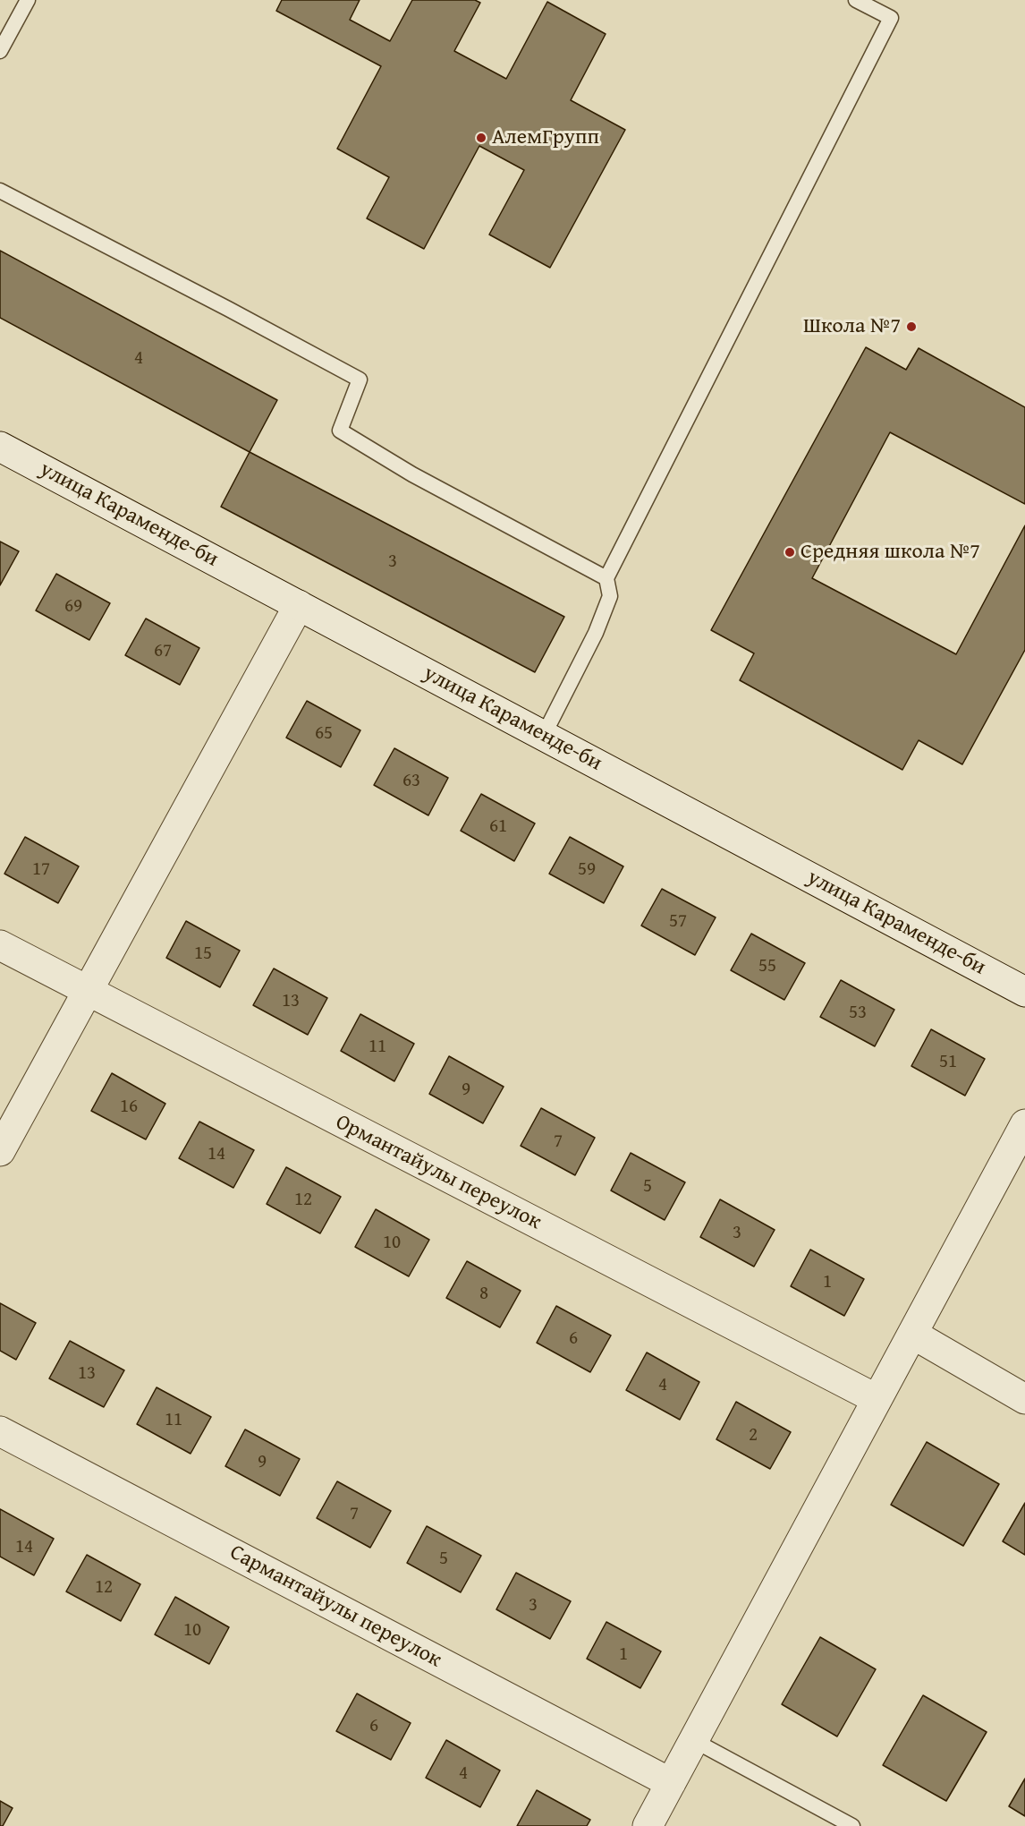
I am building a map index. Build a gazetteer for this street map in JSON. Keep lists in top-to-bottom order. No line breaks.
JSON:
{"streets":{"street":["улица Караменде-би","Ормантайулы переулок","Сармантайулы переулок"]},"places":["АлемГрупп","Школа №7","Средняя школа №7"],"house_numbers":["4","3","69","67","65","63","61","17","59","57","15","55","13","53","11","51","9","16","7","14","5","12","3","10","1","8","6","13","4","11","2","9","7","14","5","12","3","10","1","6","4"]}
